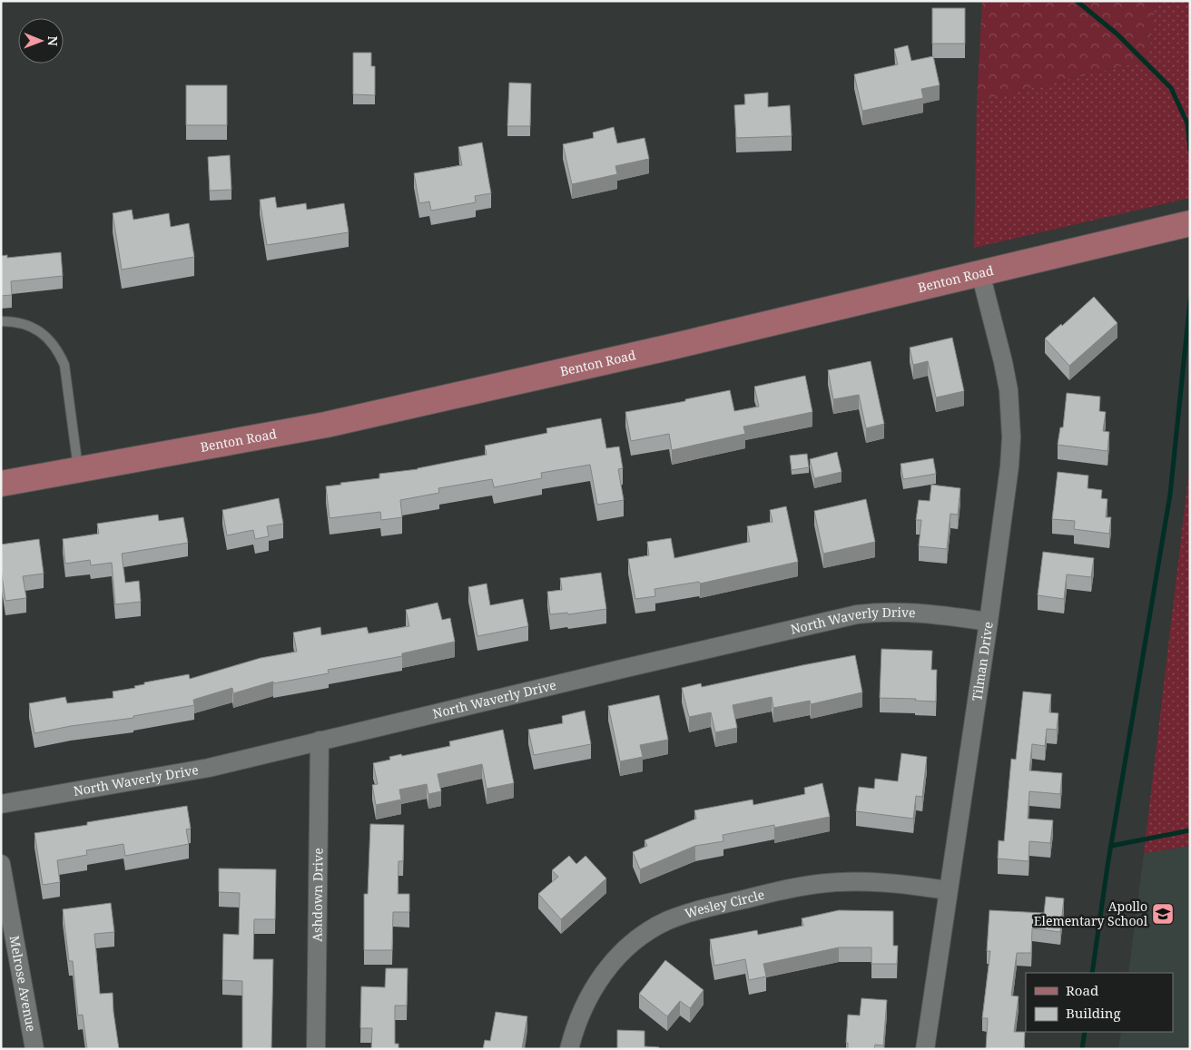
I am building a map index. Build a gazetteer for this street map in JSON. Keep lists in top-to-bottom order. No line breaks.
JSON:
{"streets":{"main road":["Benton Road"],"street":["North Waverly Drive","Tilman Drive","Ashdown Drive","Wesley Circle","Melrose Avenue"]},"crossings":[["Benton Road","Tilman Drive"],["North Waverly Drive","Tilman Drive"],["North Waverly Drive","Ashdown Drive"],["Tilman Drive","Wesley Circle"]],"places":{"school or university":["Apollo Elementary School"]},"legend":["Road","Building"],"north":"right"}
